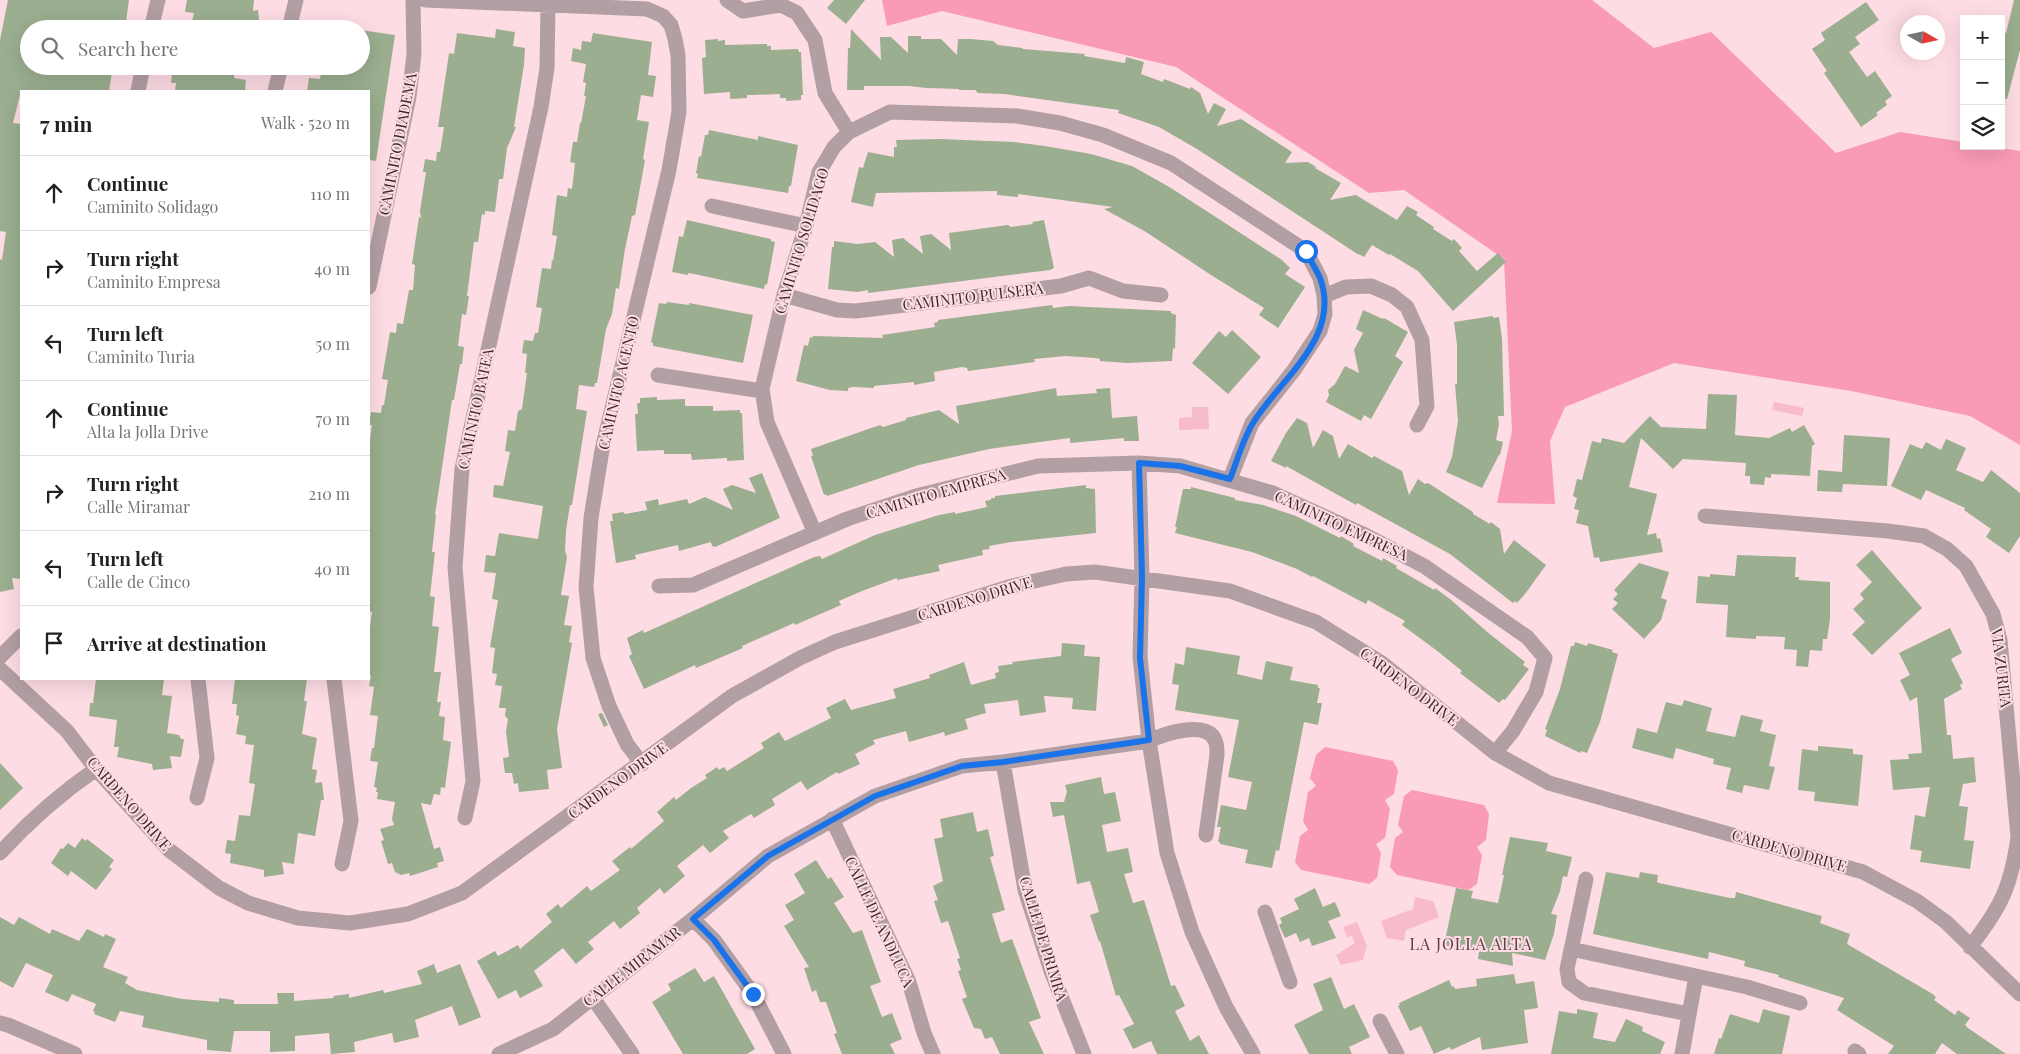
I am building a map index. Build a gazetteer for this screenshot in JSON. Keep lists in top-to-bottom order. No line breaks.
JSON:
{"streets":{"street":["CAMINITO DIADEMA","CAMINITO SOLIDAGO","CAMINITO PULSERA","CAMINITO ACENTO","CAMINITO BATEA","CAMINITO EMPRESA","CARDENO DRIVE","VIA ZURITA","CALLE DE ANDLUCA","CALLE DE PRIMRA","CALLE MIRAMAR"]},"crossings":[["CAMINITO SOLIDAGO","CAMINITO PULSERA"],["CAMINITO SOLIDAGO","CAMINITO EMPRESA"],["CAMINITO ACENTO","CAMINITO BATEA"],["CAMINITO ACENTO","CARDENO DRIVE"],["CAMINITO EMPRESA","CARDENO DRIVE"],["CARDENO DRIVE","VIA ZURITA"],["CALLE DE ANDLUCA","CALLE MIRAMAR"],["CALLE DE PRIMRA","CALLE MIRAMAR"]],"districts":["LA JOLLA ALTA"],"north":"right","page":{"map_buttons":["+","−"],"search":"Search here","heading":["7 min","Walk · 520 m"],"list":[["Continue","Caminito Solidago","110 m"],["Turn right","Caminito Empresa","40 m"],["Turn left","Caminito Turia","50 m"],["Continue","Alta la Jolla Drive","70 m"],["Turn right","Calle Miramar","210 m"],["Turn left","Calle de Cinco","40 m"],"Arrive at destination"]}}
